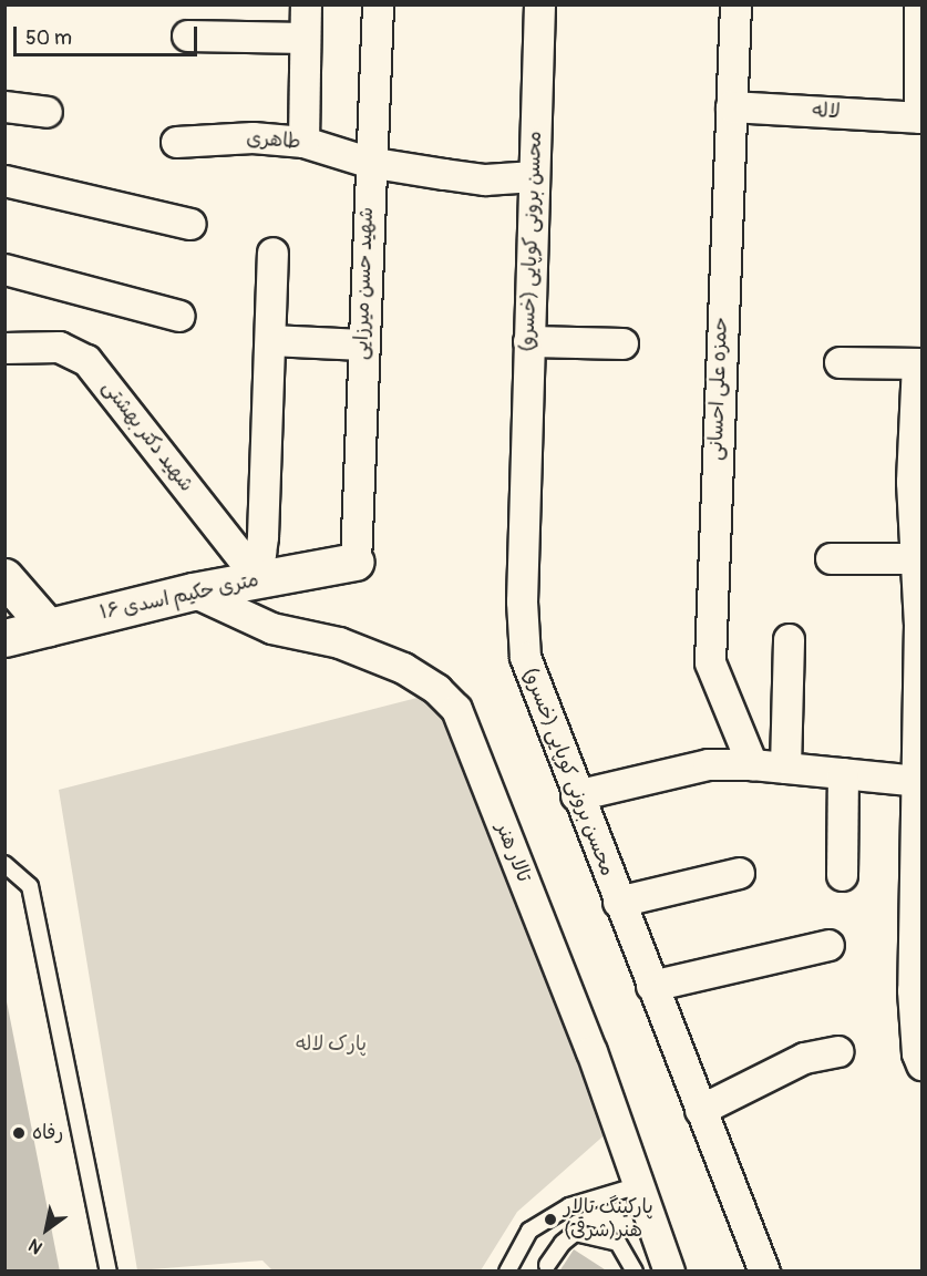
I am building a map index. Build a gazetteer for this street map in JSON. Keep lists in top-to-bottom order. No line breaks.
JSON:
{"streets":{"street":["لاله","طاهری","محسن برونی کوپایی (خسرو)","شهید حسن میرزایی","حمزه علی احسانی","شهید دکتر بهشتی","۱۶ متری حکیم اسدی","تالار هنر"]},"crossings":[["لاله","حمزه علی احسانی"],["طاهری","محسن برونی کوپایی (خسرو)"],["طاهری","شهید حسن میرزایی"],["شهید حسن میرزایی","۱۶ متری حکیم اسدی"],["شهید دکتر بهشتی","۱۶ متری حکیم اسدی"],["۱۶ متری حکیم اسدی","تالار هنر"]],"parks":["پارک لاله"],"places":["رفاه","پارکینگ تالار هنر(شرقی)"],"scale_bar":"50 m","north":"bottom left"}
